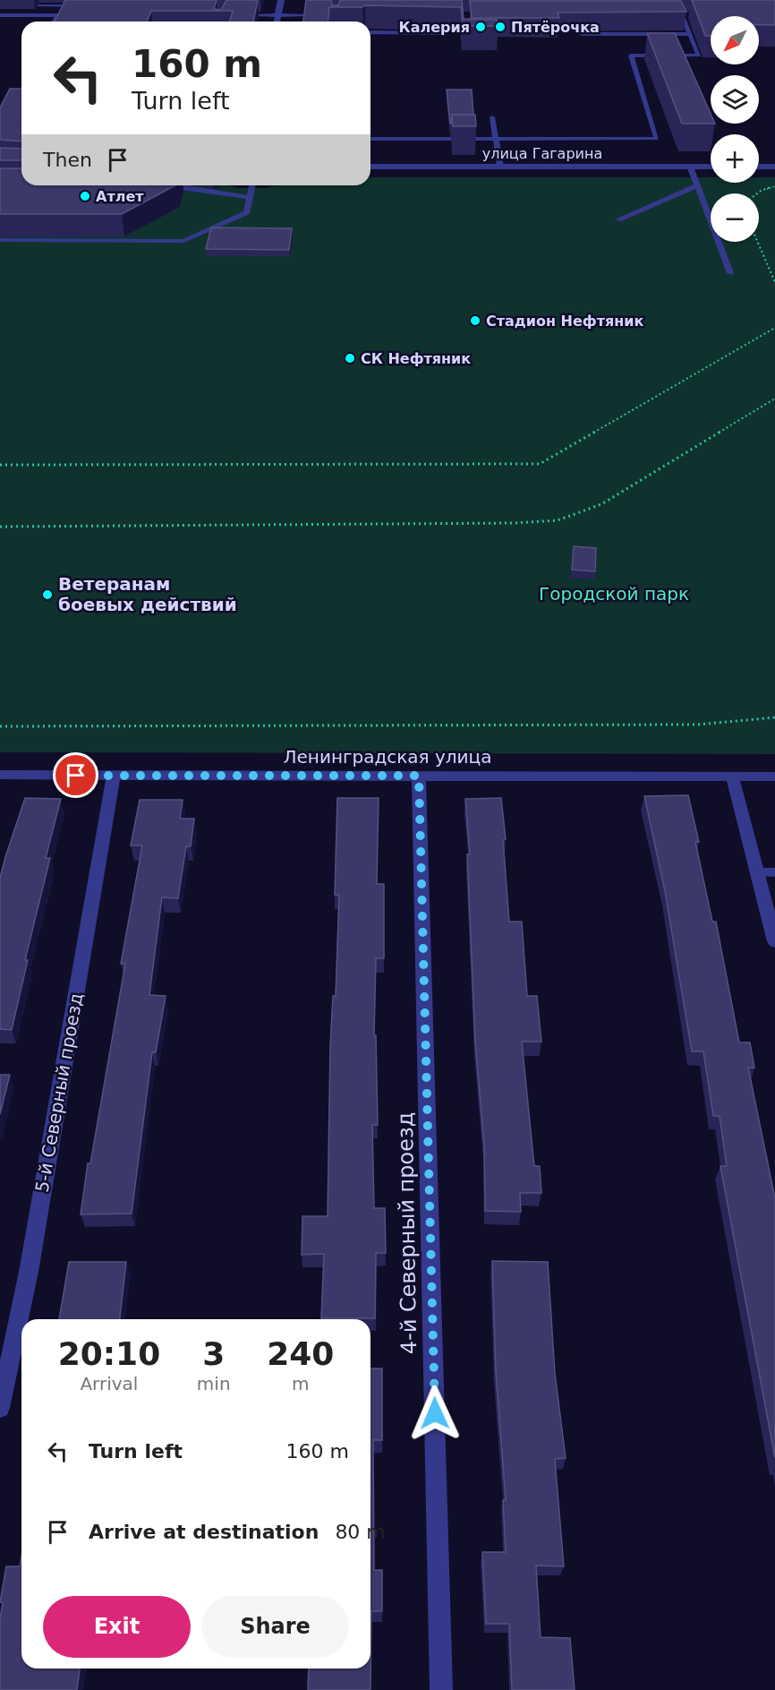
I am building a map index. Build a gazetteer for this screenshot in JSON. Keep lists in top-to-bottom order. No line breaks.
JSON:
{"streets":{"street":["улица Гагарина","Ленинградская улица","5-й Северный проезд","4-й Северный проезд"]},"crossings":[["Ленинградская улица","5-й Северный проезд"],["Ленинградская улица","4-й Северный проезд"]],"parks":["Городской парк"],"places":["Калерия","Пятёрочка","Атлет","Стадион Нефтяник","СК Нефтяник","Ветеранам боевых действий"],"north":"bottom left","page":{"map_buttons":["+","−"],"turn":["160 m","Turn left"],"then":"Then","eta":["20:10","Arrival","3","min","240","m"],"list":[{"name":"Turn left","value":"160 m"},{"name":"Arrive at destination","value":"80 m"}],"buttons":["Exit","Share"]}}
